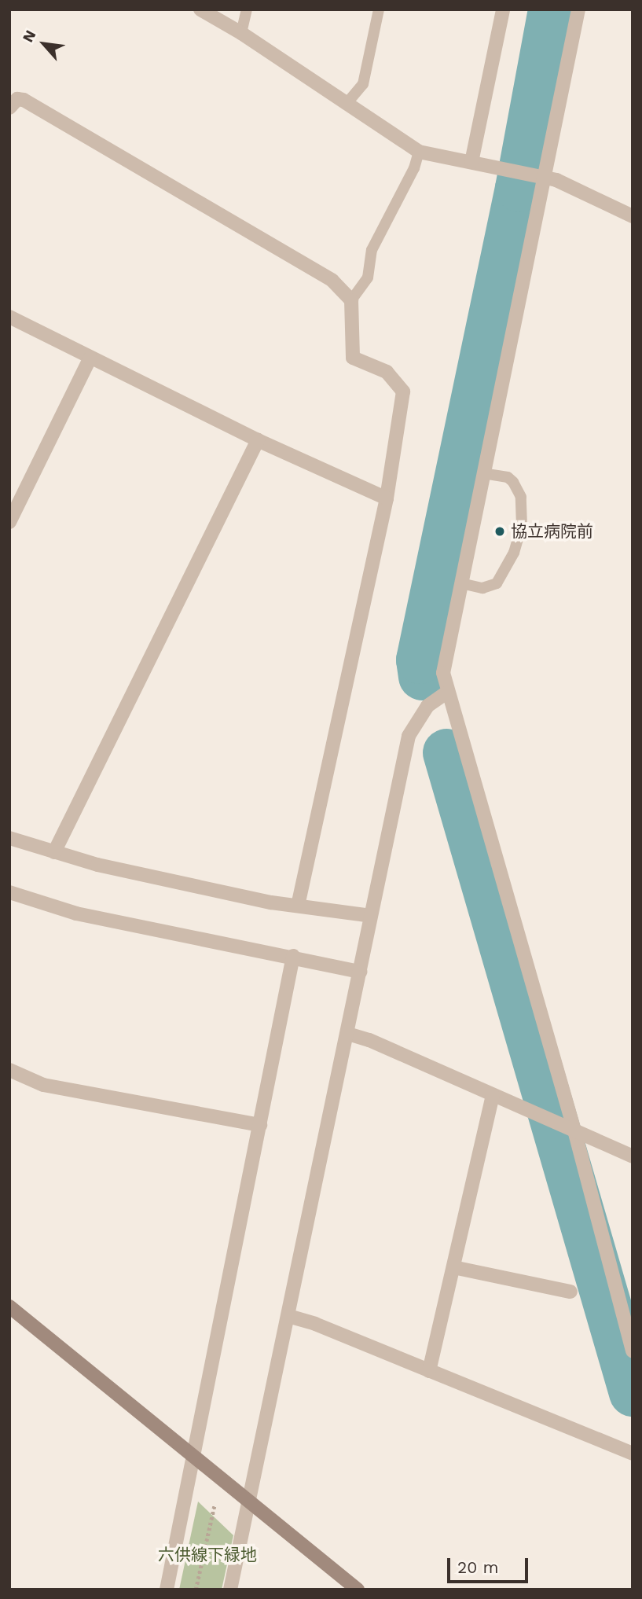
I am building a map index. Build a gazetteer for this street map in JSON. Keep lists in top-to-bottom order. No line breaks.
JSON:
{"parks":["六供線下緑地"],"places":["協立病院前"],"scale_bar":"20 m","north":"top left"}
